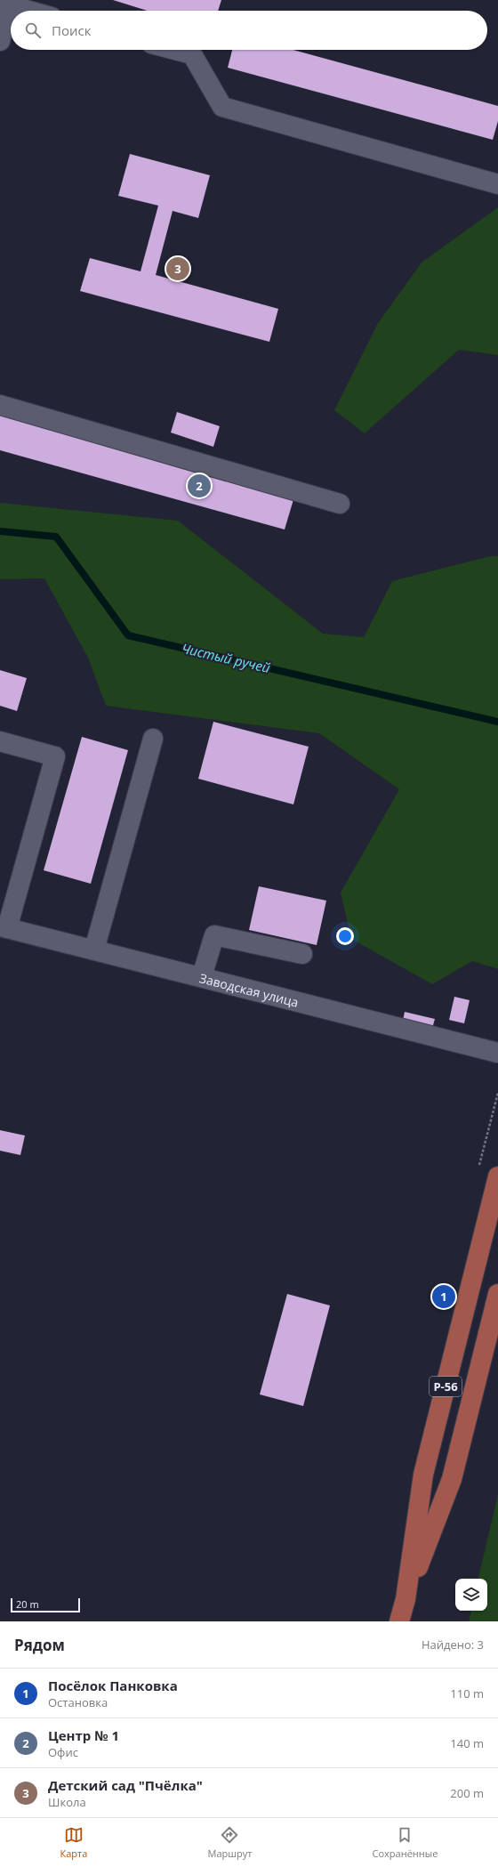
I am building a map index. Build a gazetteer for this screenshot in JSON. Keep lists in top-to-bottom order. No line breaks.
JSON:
{"streets":{"main road":["Р-56"],"street":["Заводская улица"]},"water":["Чистый ручей"],"scale_bar":"20 m","page":{"search":"Поиск","pins":["3","2","1"],"scale":"20 m","heading":["Рядом","Найдено: 3"],"list":[{"mark":"1","name":"Посёлок Панковка","note":"Остановка","value":"110 m"},{"mark":"2","name":"Центр № 1","note":"Офис","value":"140 m"},{"mark":"3","name":"Детский сад \"Пчёлка\"","note":"Школа","value":"200 m"}],"nav":["Карта","Маршрут","Сохранённые"]}}
